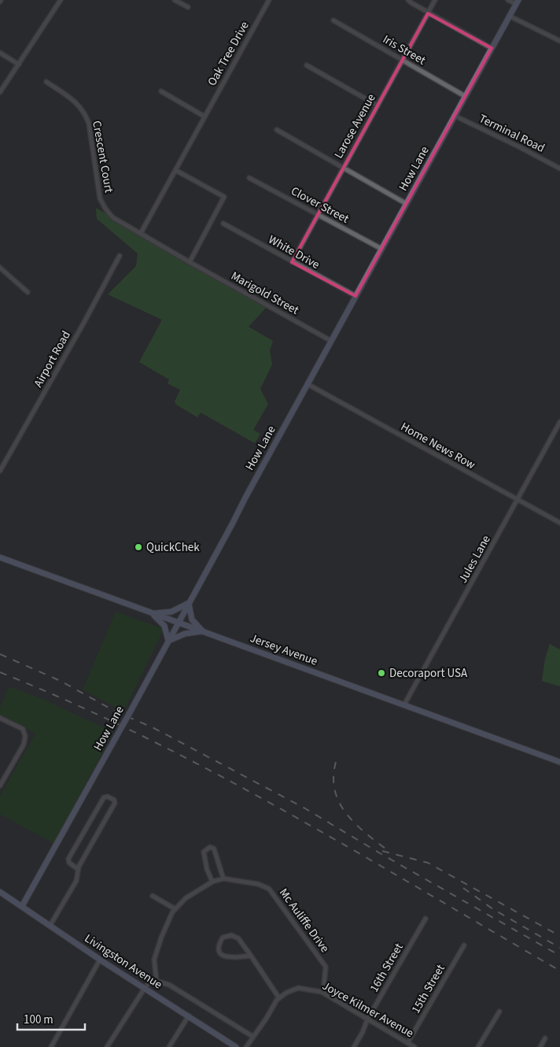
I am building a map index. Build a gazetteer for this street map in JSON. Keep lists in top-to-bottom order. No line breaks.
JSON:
{"streets":{"main road":["How Lane","Jersey Avenue","Livingston Avenue"],"street":["Iris Street","Oak Tree Drive","Larose Avenue","Terminal Road","Crescent Court","Clover Street","White Drive","Marigold Street","Airport Road","Home News Row","Jules Lane","Mc Auliffe Drive","16th Street","15th Street","Joyce Kilmer Avenue"]},"crossings":[["Iris Street","Larose Avenue"],["Iris Street","How Lane"],["Larose Avenue","Clover Street"],["Larose Avenue","White Drive"],["Terminal Road","How Lane"],["Crescent Court","Marigold Street"],["How Lane","Clover Street"],["How Lane","White Drive"],["How Lane","Marigold Street"],["How Lane","Home News Row"],["How Lane","Jersey Avenue"],["How Lane","Livingston Avenue"],["Home News Row","Jules Lane"],["Jules Lane","Jersey Avenue"],["Mc Auliffe Drive","Joyce Kilmer Avenue"],["16th Street","Joyce Kilmer Avenue"],["15th Street","Joyce Kilmer Avenue"]],"places":["QuickChek","Decoraport USA"],"scale_bar":"100 m"}
